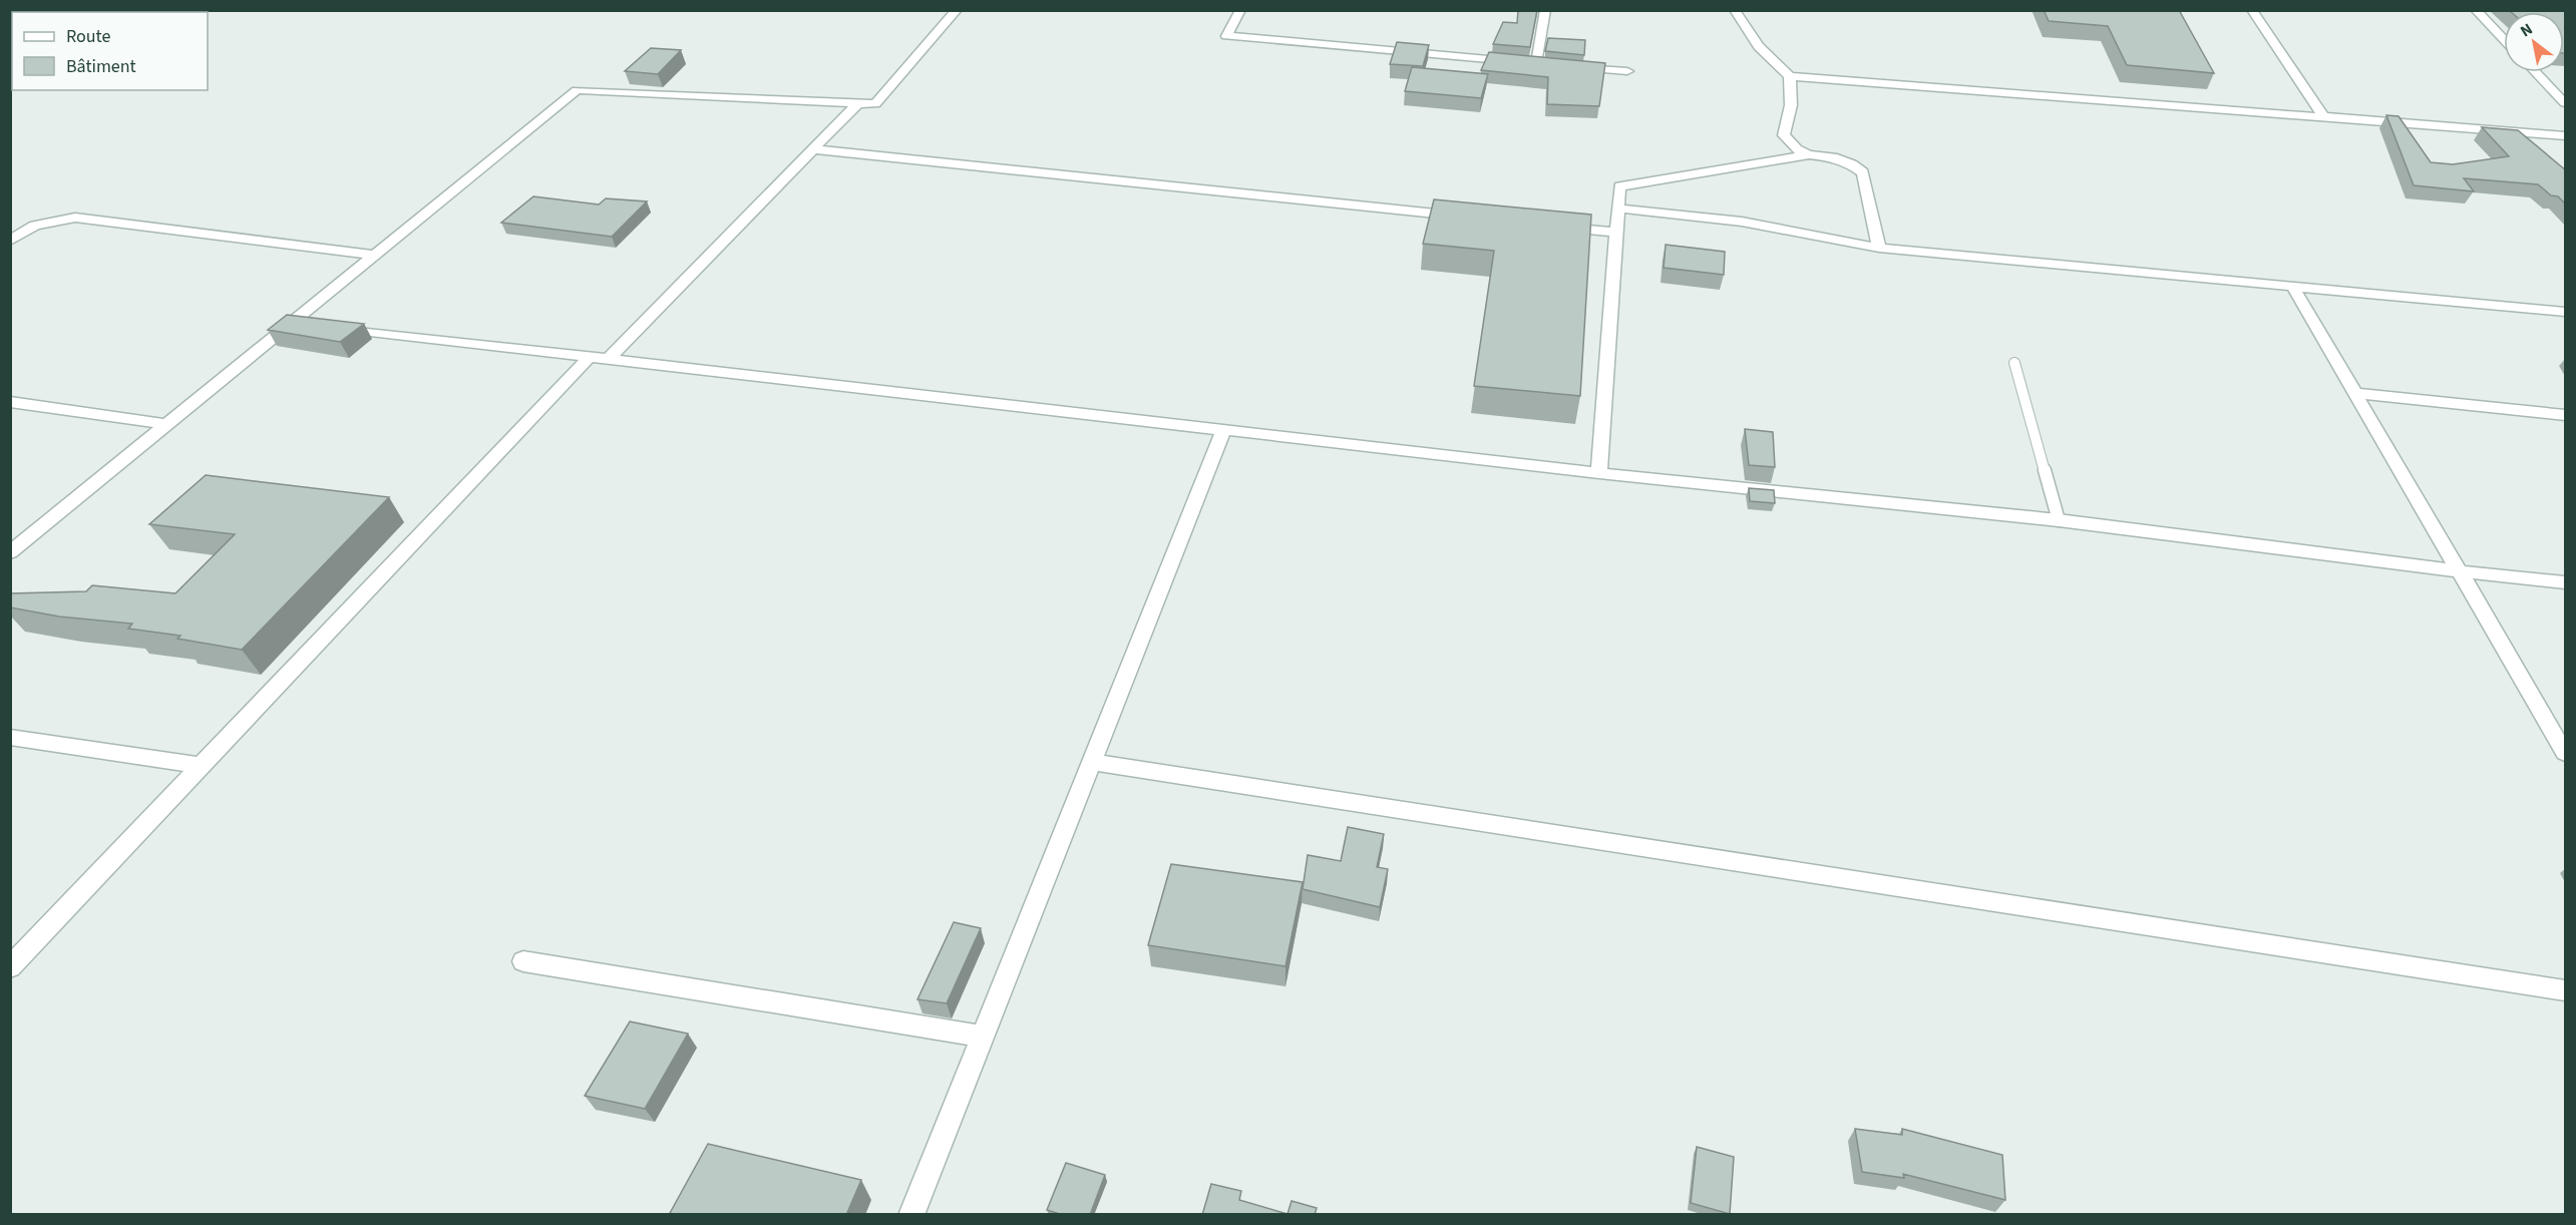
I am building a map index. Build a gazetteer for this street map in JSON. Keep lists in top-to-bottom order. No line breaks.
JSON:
{"legend":["Route","Bâtiment"],"north":"top left"}
